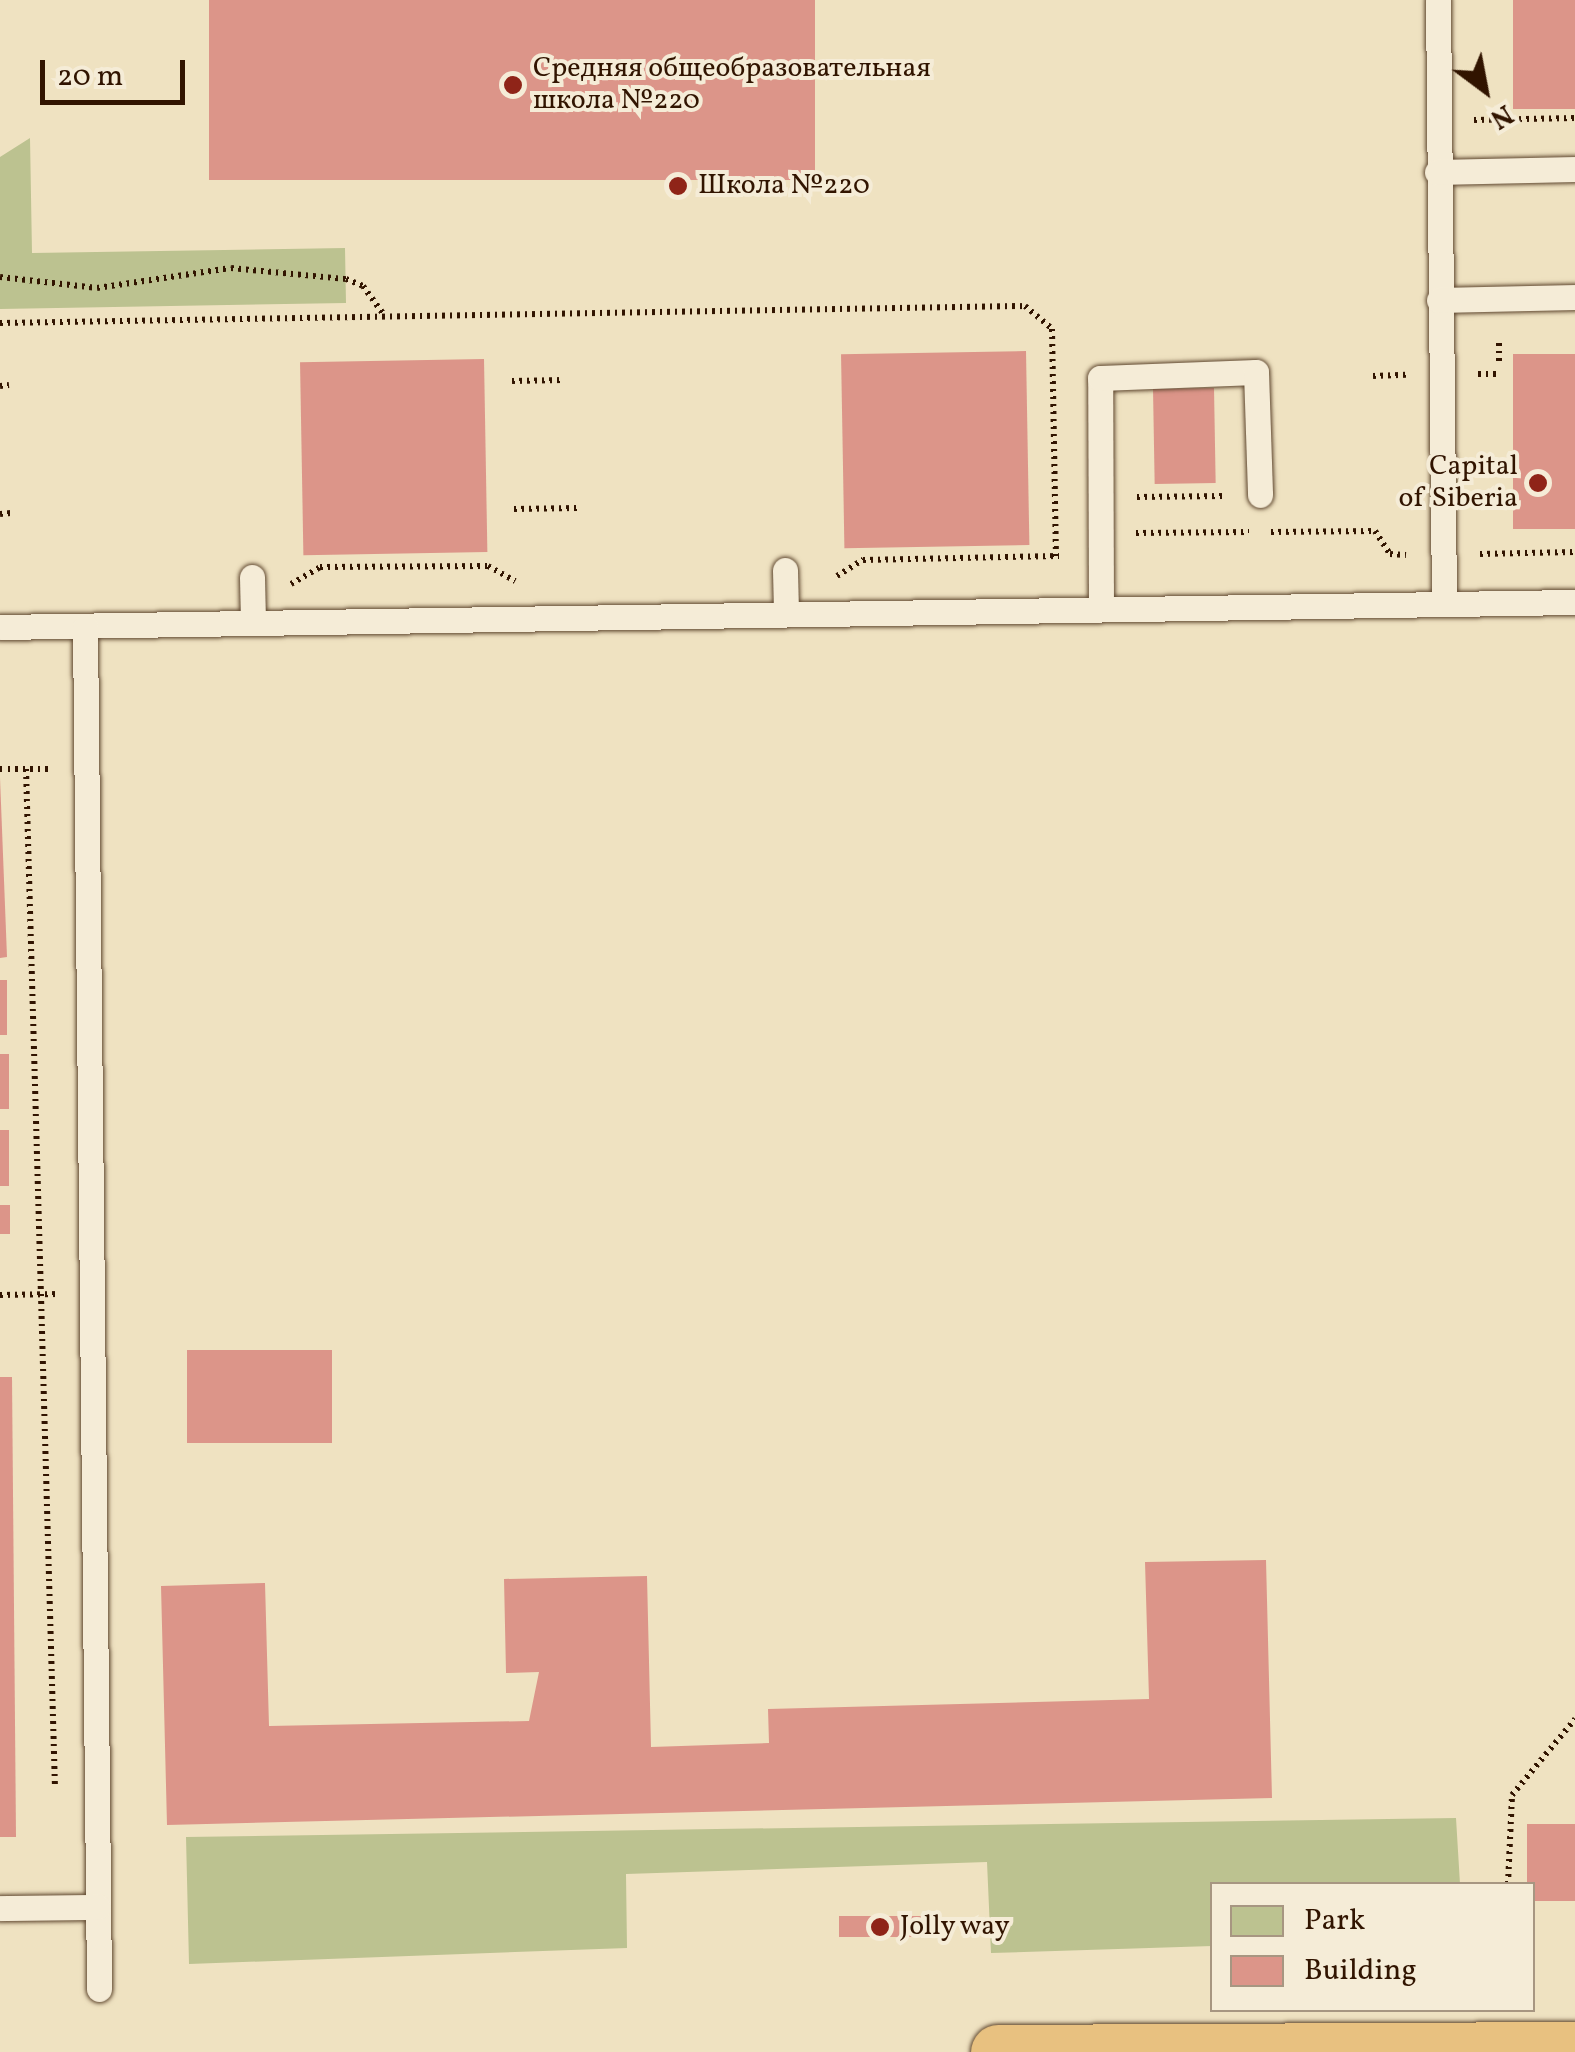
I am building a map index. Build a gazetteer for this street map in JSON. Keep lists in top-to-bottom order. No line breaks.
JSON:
{"places":["Средняя общеобразовательная школа №220","Школа №220","Capital of Siberia","Jolly way"],"legend":["Park","Building"],"scale_bar":"20 m","north":"bottom right"}
